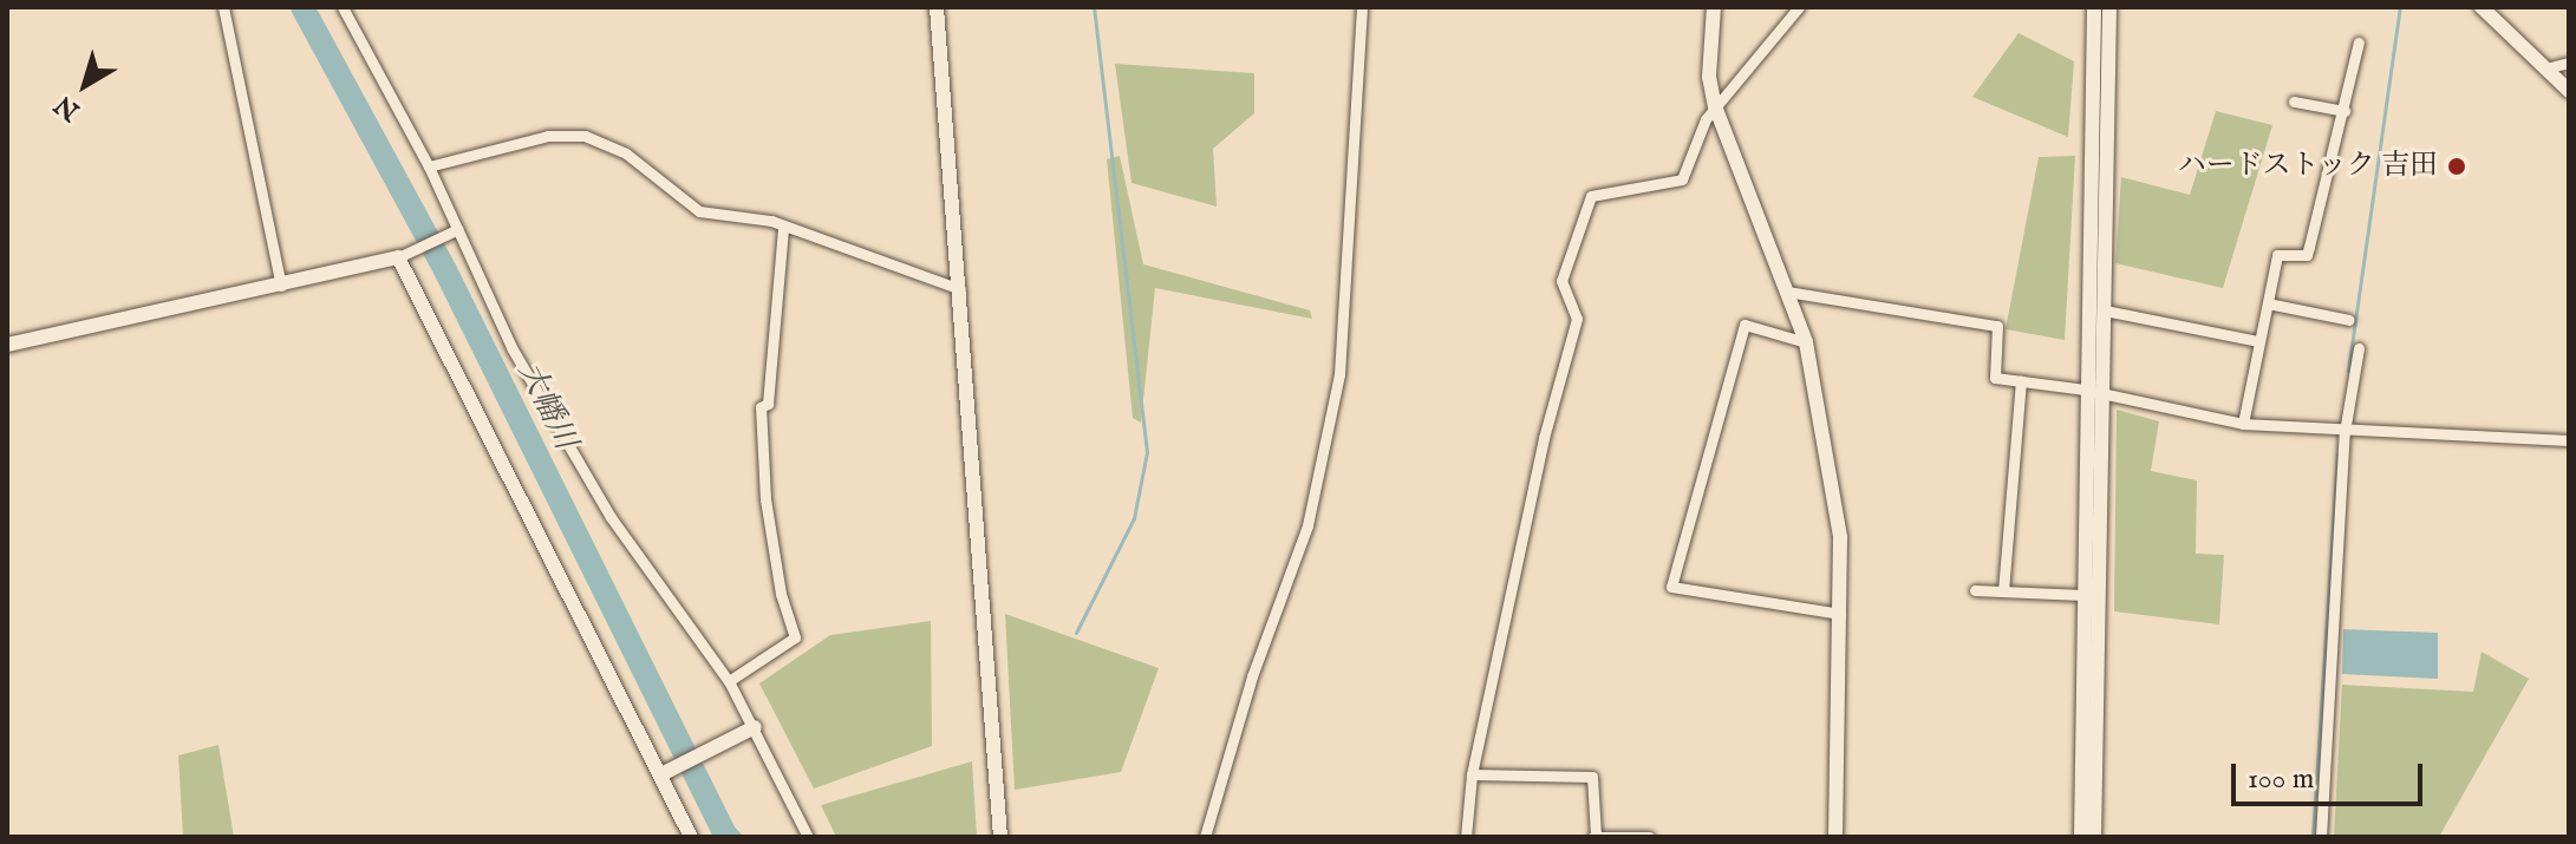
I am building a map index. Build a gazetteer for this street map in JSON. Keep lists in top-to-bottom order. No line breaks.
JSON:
{"water":["大幡川"],"places":["ハードストック 吉田"],"scale_bar":"100 m","north":"bottom left"}
